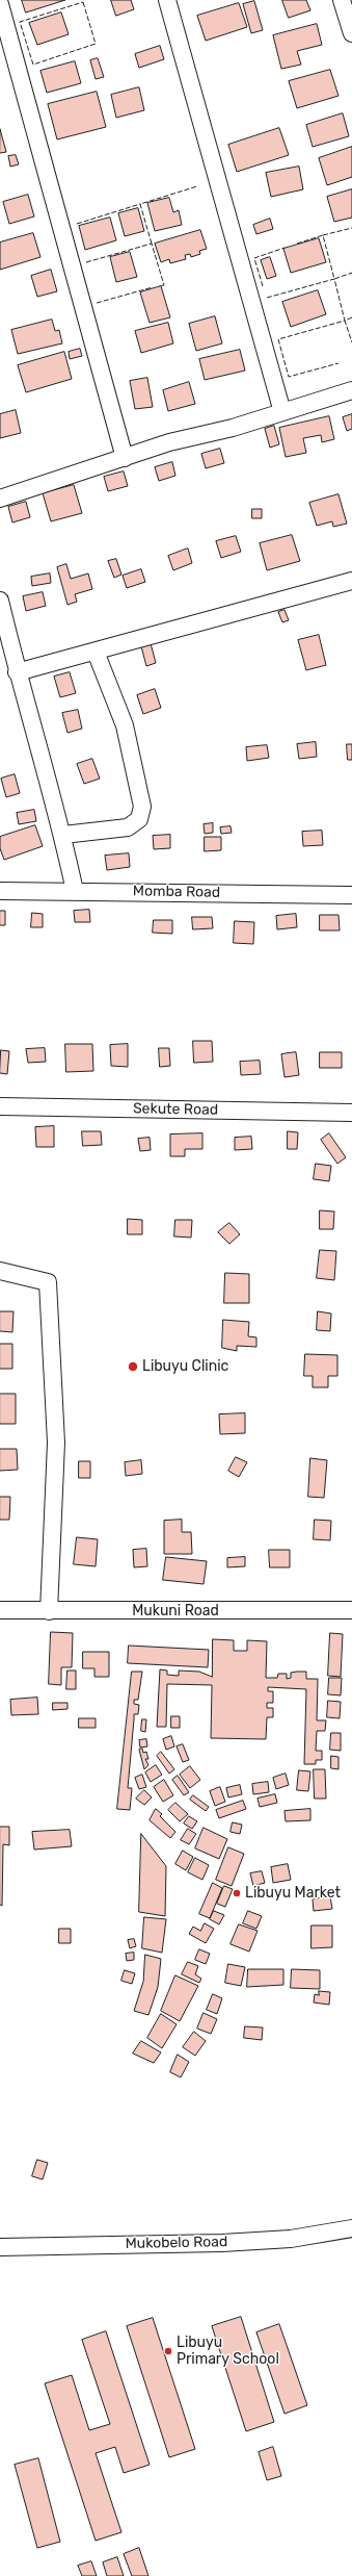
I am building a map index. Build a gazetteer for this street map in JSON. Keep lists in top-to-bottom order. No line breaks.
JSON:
{"streets":{"street":["Momba Road","Sekute Road","Mukuni Road","Mukobelo Road"]},"places":["Libuyu Clinic","Libuyu Market","Libuyu Primary School"]}
